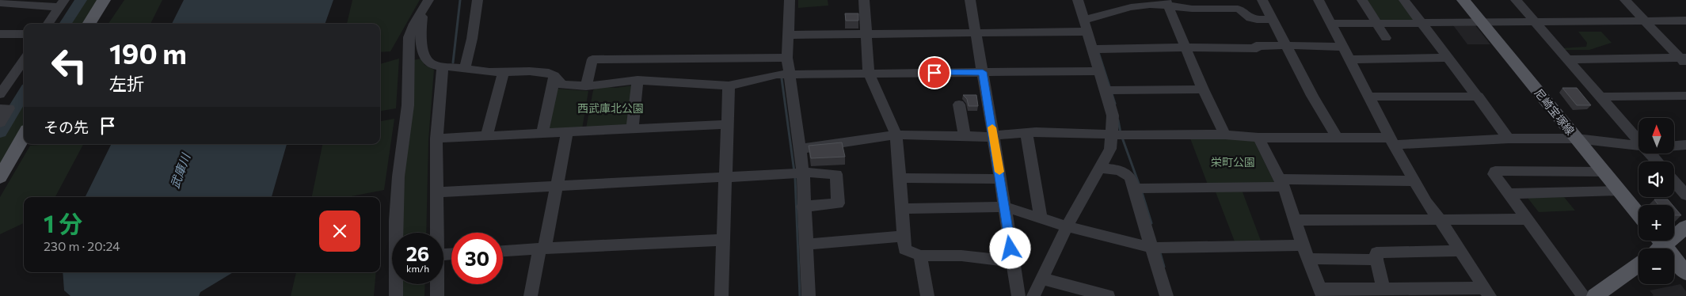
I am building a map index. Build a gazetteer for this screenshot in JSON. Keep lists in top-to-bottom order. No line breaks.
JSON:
{"streets":{"main road":["尼崎宝塚線"]},"water":["武庫川"],"parks":["西武庫北公園","栄町公園"],"north":"top","page":{"turn":["190 m","左折"],"then":"その先","map_buttons":["+","−"],"heading":["1 分","230 m · 20:24"],"speed":"26 km/h","limit":"30"}}
